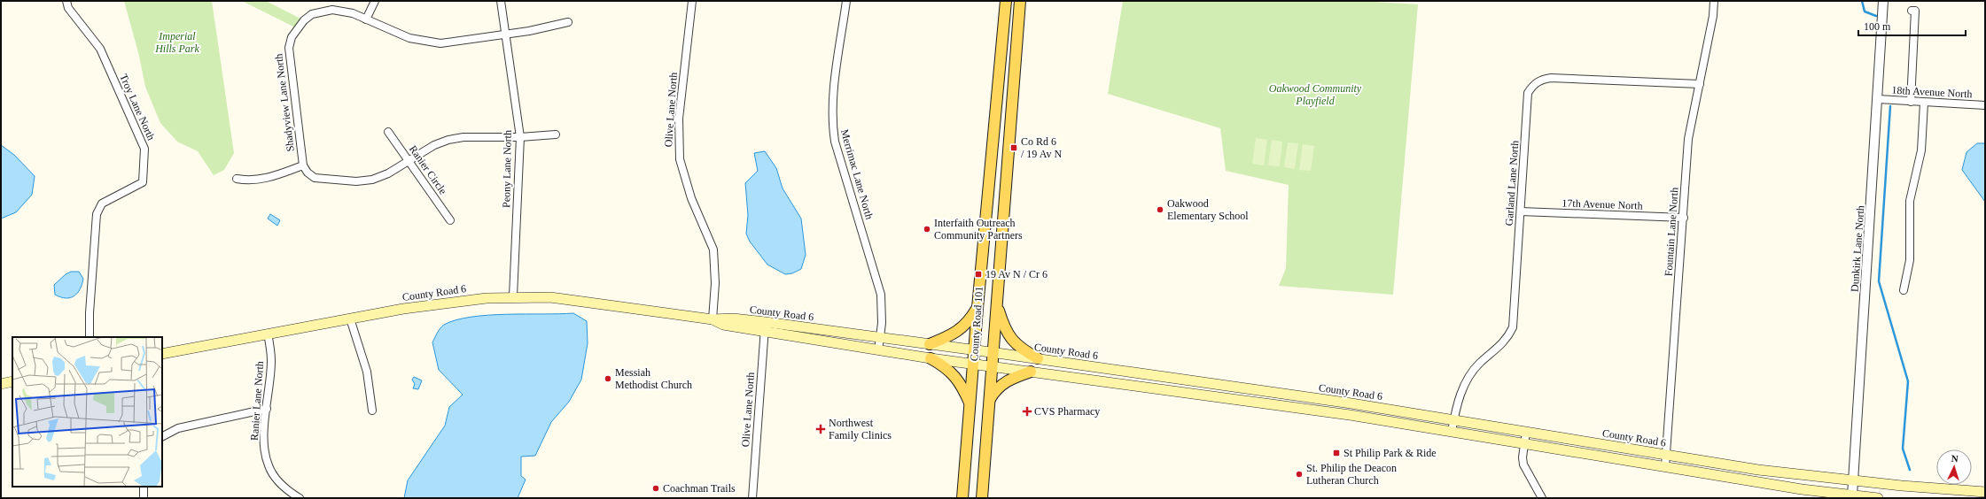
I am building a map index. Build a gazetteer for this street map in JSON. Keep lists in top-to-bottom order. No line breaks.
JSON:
{"streets":{"main road":["County Road 6","County Road 101"],"street":["18th Avenue North","Shadyview Lane North","Troy Lane North","Olive Lane North","Peony Lane North","Ranier Circle","Merrimac Lane North","Garland Lane North","17th Avenue North","Fountain Lane North","Dunkirk Lane North","Ranier Lane North"]},"crossings":[["18th Avenue North","Dunkirk Lane North"],["Olive Lane North","County Road 6"],["Peony Lane North","County Road 6"],["Merrimac Lane North","County Road 6"],["Garland Lane North","17th Avenue North"],["Garland Lane North","Fountain Lane North"],["Garland Lane North","County Road 6"],["17th Avenue North","Fountain Lane North"],["Fountain Lane North","County Road 6"],["Dunkirk Lane North","County Road 6"],["County Road 6","County Road 101"],["County Road 6","Ranier Lane North"]],"parks":["Imperial Hills Park","Oakwood Community Playfield"],"places":{"transit":["Co Rd 6 / 19 Av N","19 Av N / Cr 6","St Philip Park & Ride"],"other":["Oakwood Elementary School","Interfaith Outreach Community Partners","Messiah Methodist Church","St. Philip the Deacon Lutheran Church","Coachman Trails"],"health":["CVS Pharmacy","Northwest Family Clinics"]},"scale_bar":"100 m","north":"top"}
